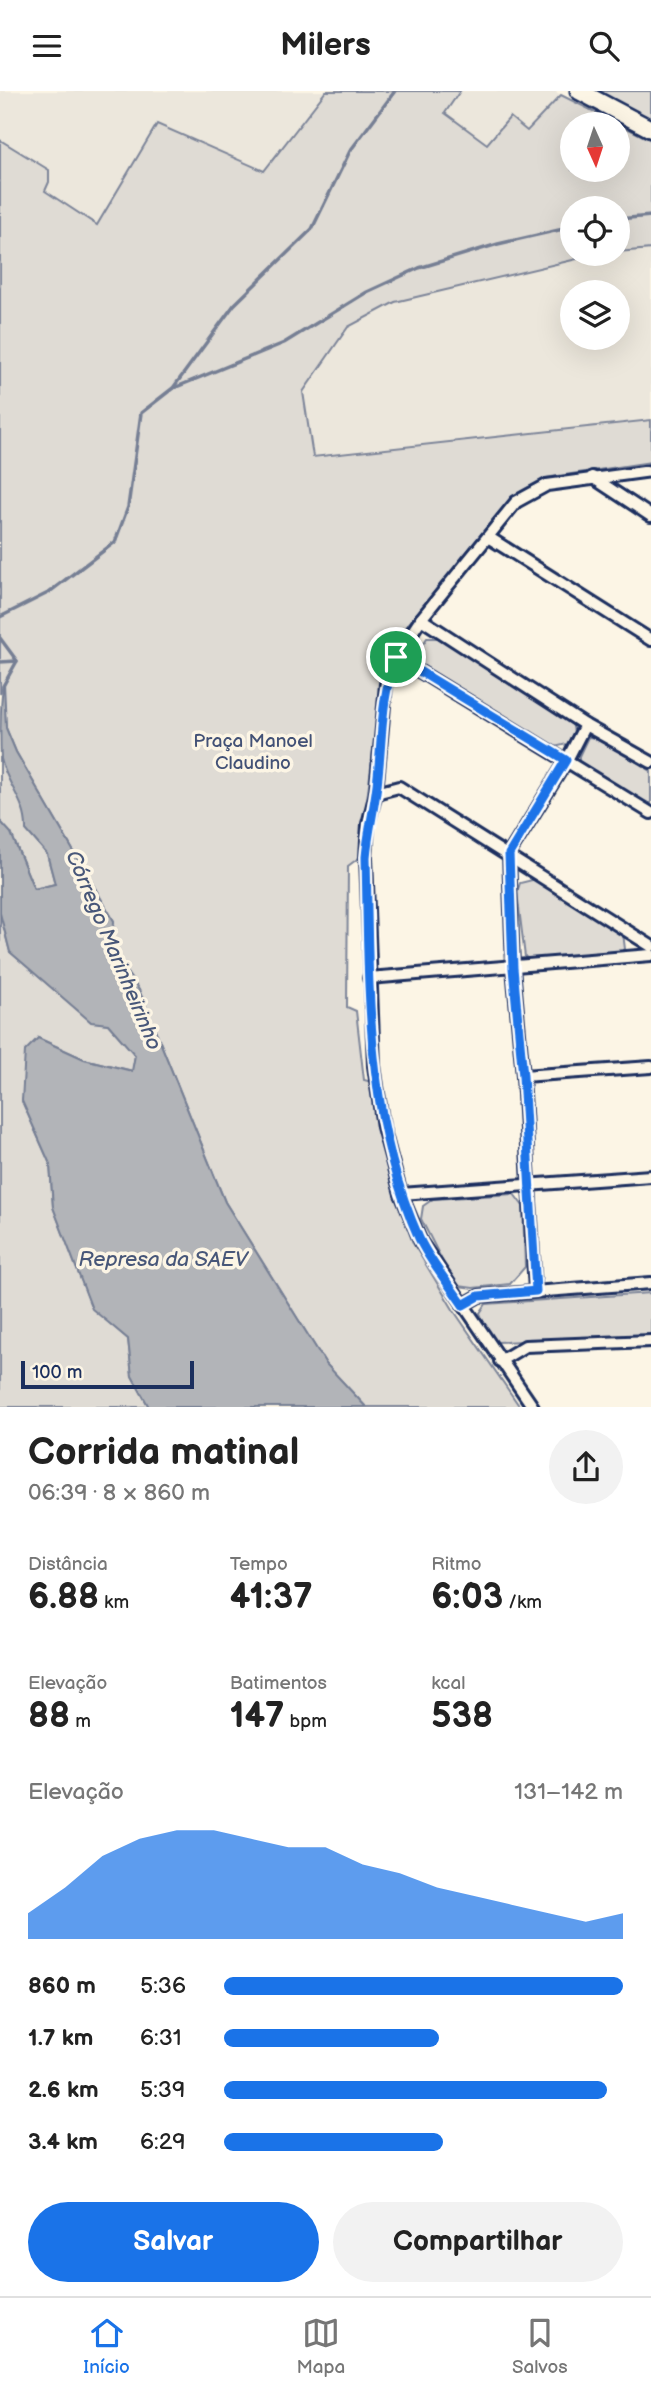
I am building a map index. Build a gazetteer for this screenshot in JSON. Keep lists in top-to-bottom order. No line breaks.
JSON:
{"water":["Córrego Marinheirinho","Represa da SAEV"],"parks":["Praça Manoel Claudino"],"scale_bar":"100 m","north":"bottom","page":{"header":"Milers","scale":"100 m","heading":["Corrida matinal","06:39 · 8 × 860 m"],"stats":[["Distância","6.88 km"],["Tempo","41:37"],["Ritmo","6:03 /km"],["Elevação","88 m"],["Batimentos","147 bpm"],["kcal","538"]],"chart":["Elevação","131–142 m"],"list":[{"name":"860 m","note":"5:36"},{"name":"1.7 km","note":"6:31"},{"name":"2.6 km","note":"5:39"},{"name":"3.4 km","note":"6:29"}],"buttons":["Salvar","Compartilhar"],"tabs":["Início","Mapa","Salvos"]}}
